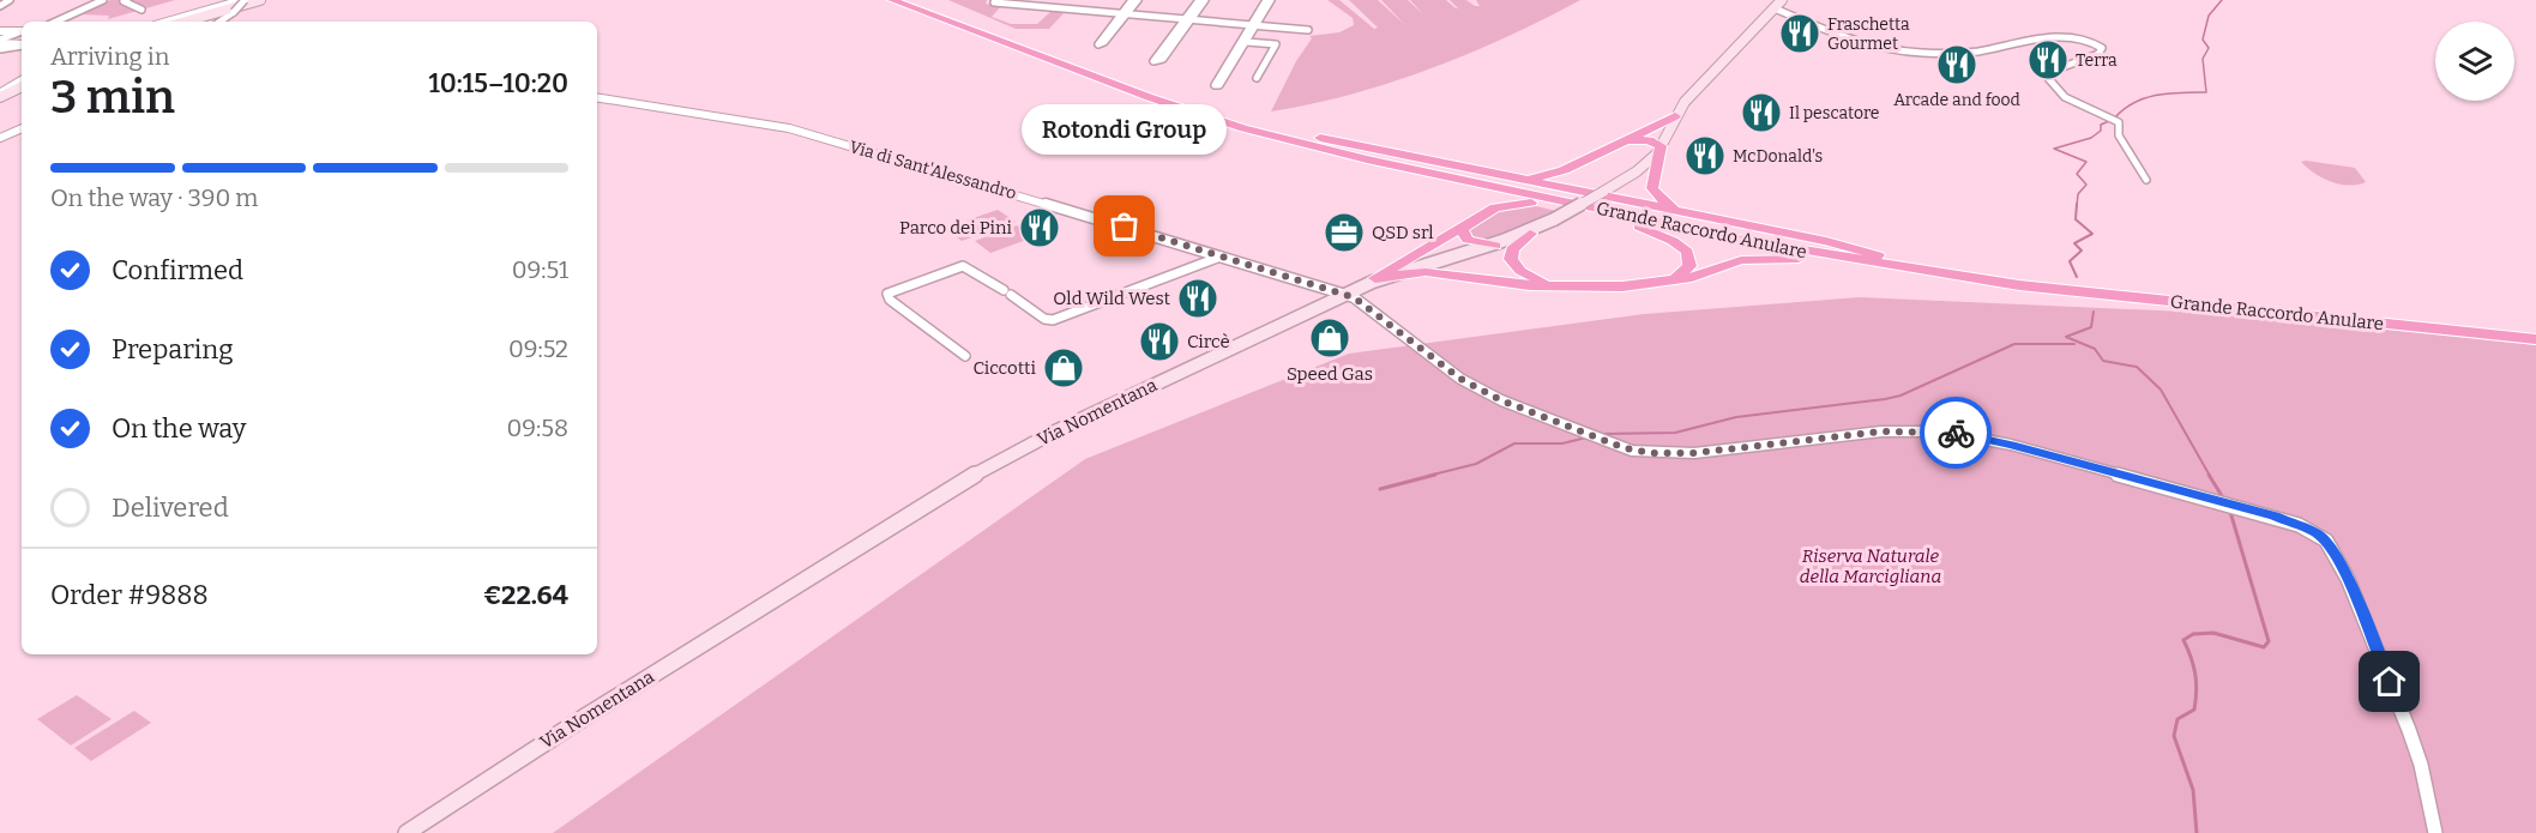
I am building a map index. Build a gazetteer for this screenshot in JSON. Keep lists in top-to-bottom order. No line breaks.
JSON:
{"streets":{"highway":["Grande Raccordo Anulare"],"main road":["Via Nomentana"],"street":["Via di Sant'Alessandro"]},"crossings":[["Via di Sant'Alessandro","Via Nomentana"]],"parks":["Riserva Naturale della Marcigliana"],"places":{"restaurant":["Fraschetta Gourmet","Terra","Arcade and food","Il pescatore","McDonald's","Parco dei Pini","Old Wild West","Circè"],"other":["Rotondi Group"],"office":["QSD srl"],"shop":["Speed Gas","Ciccotti"]},"page":{"heading":["3 min","Arriving in","10:15–10:20"],"panel":["Order #9888","€22.64"],"bubble":"Rotondi Group","bar":"On the way · 390 m","list":[["Confirmed","09:51"],["Preparing","09:52"],["On the way","09:58"],"Delivered"]}}
